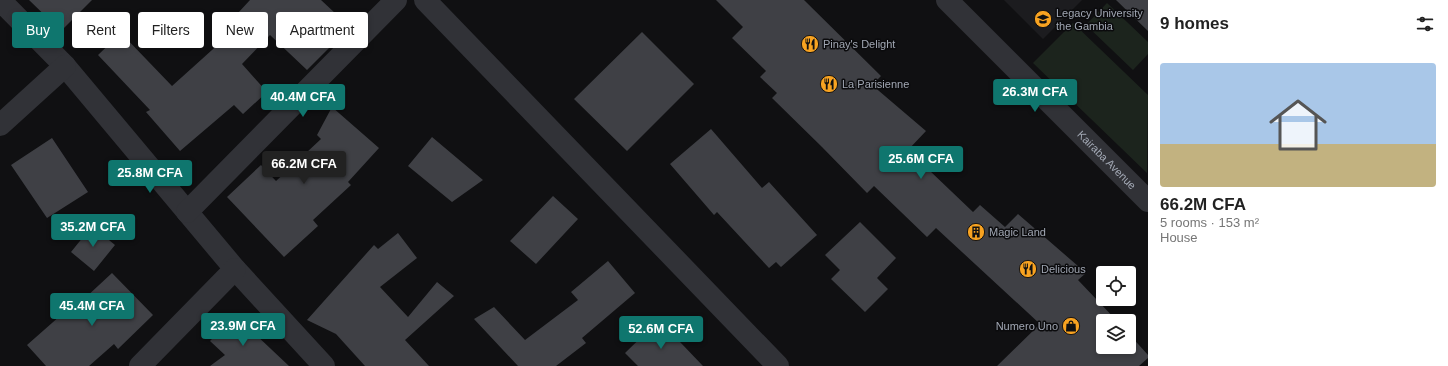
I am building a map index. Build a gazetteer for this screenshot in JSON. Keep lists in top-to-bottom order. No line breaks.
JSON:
{"streets":{"street":["Kairaba Avenue"]},"places":{"school or university":["Legacy University the Gambia"],"restaurant":["Pinay's Delight","La Parisienne","Delicious"],"building":["Magic Land"],"shop":["Numero Uno"]},"page":{"heading":"9 homes","chip":["Buy","Rent","Filters","New","Apartment"],"list":[{"name":"66.2M CFA","note":"5 rooms · 153 m² · House"}],"price":["26.3M CFA","40.4M CFA","25.6M CFA","66.2M CFA","25.8M CFA","35.2M CFA","45.4M CFA","23.9M CFA","52.6M CFA"]}}
